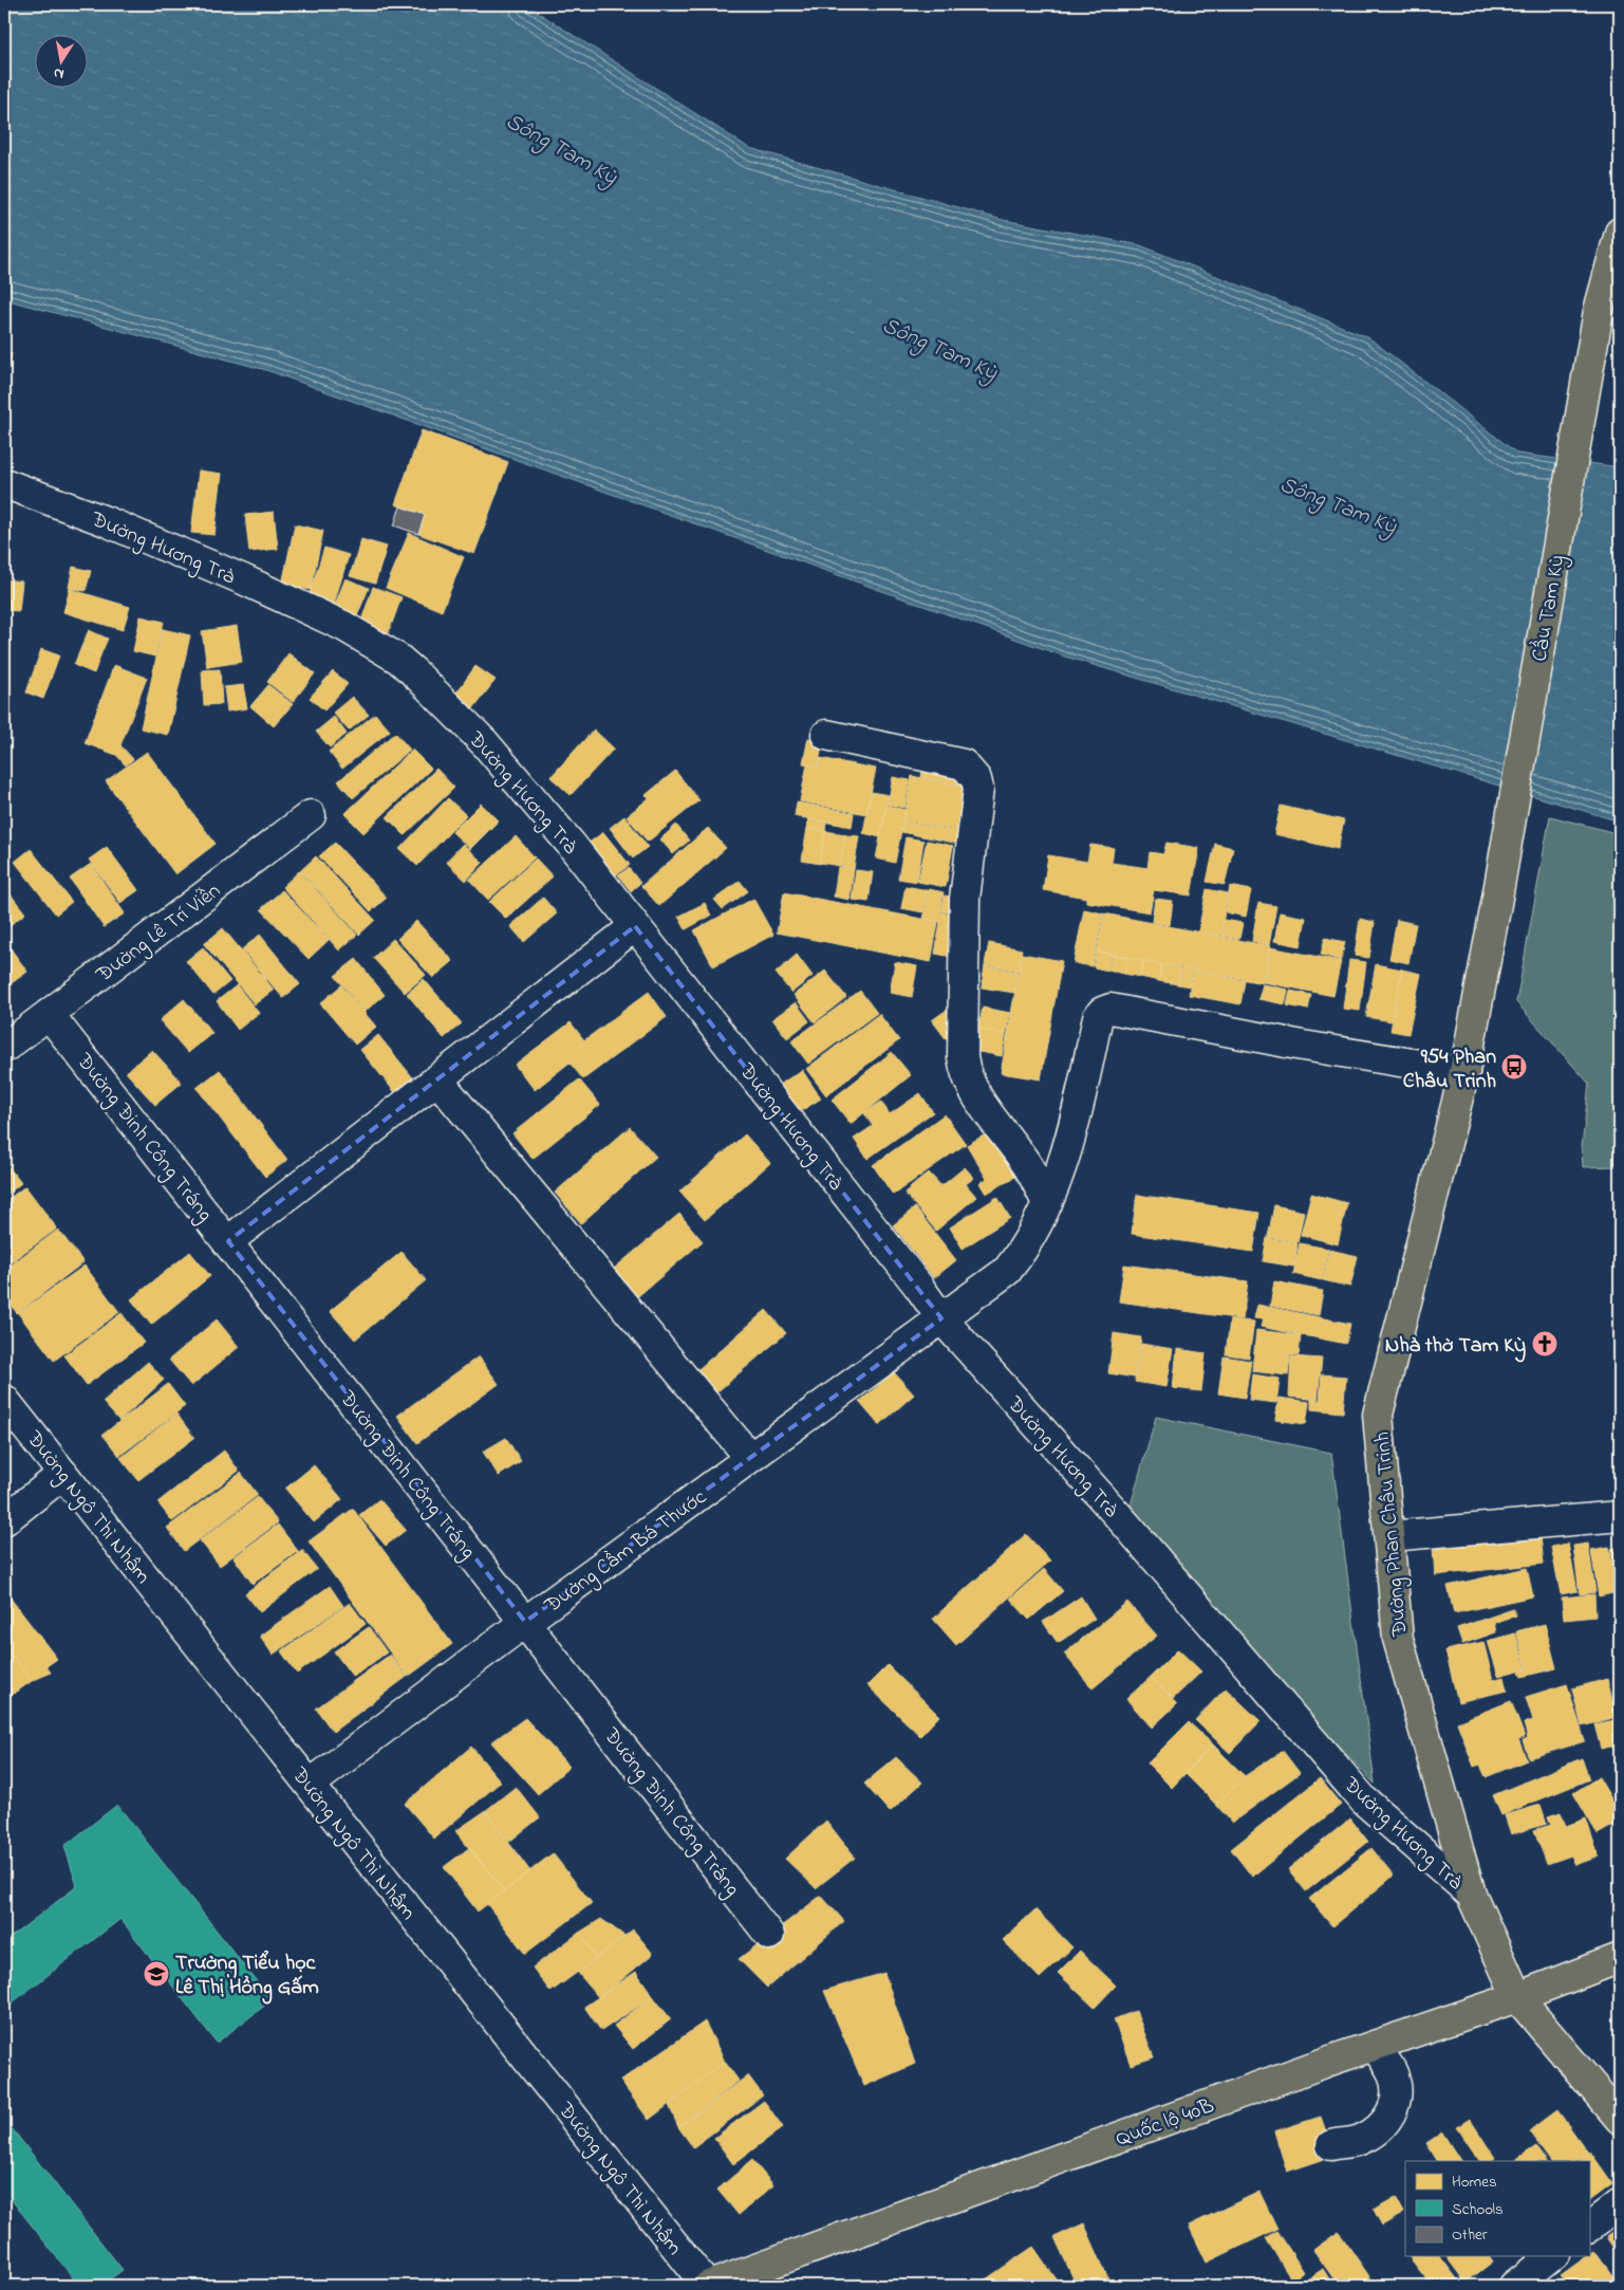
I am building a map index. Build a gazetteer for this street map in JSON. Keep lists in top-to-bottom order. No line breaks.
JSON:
{"streets":{"main road":["Cầu Tam Kỳ","Đường Phan Châu Trinh","Quốc lộ 40B"],"street":["Đường Hương Trà","Đường Lê Trí Viễn","Đường Đinh Công Tráng","Đường Ngô Thì Nhậm","Đường Cầm Bá Thước"]},"crossings":[["Đường Hương Trà","Đường Phan Châu Trinh"],["Đường Hương Trà","Đường Cầm Bá Thước"],["Cầu Tam Kỳ","Đường Phan Châu Trinh"],["Đường Lê Trí Viễn","Đường Đinh Công Tráng"],["Đường Đinh Công Tráng","Đường Cầm Bá Thước"],["Đường Ngô Thì Nhậm","Đường Cầm Bá Thước"],["Đường Ngô Thì Nhậm","Quốc lộ 40B"],["Đường Phan Châu Trinh","Đường Cầm Bá Thước"],["Đường Phan Châu Trinh","Quốc lộ 40B"]],"water":["Sông Tam Kỳ"],"places":{"bus stop":["954 Phan Châu Trinh"],"church":["Nhà thờ Tam Kỳ"],"school or university":["Trường Tiểu học Lê Thị Hồng Gấm"]},"legend":["Homes","Schools","Other"],"north":"bottom"}
